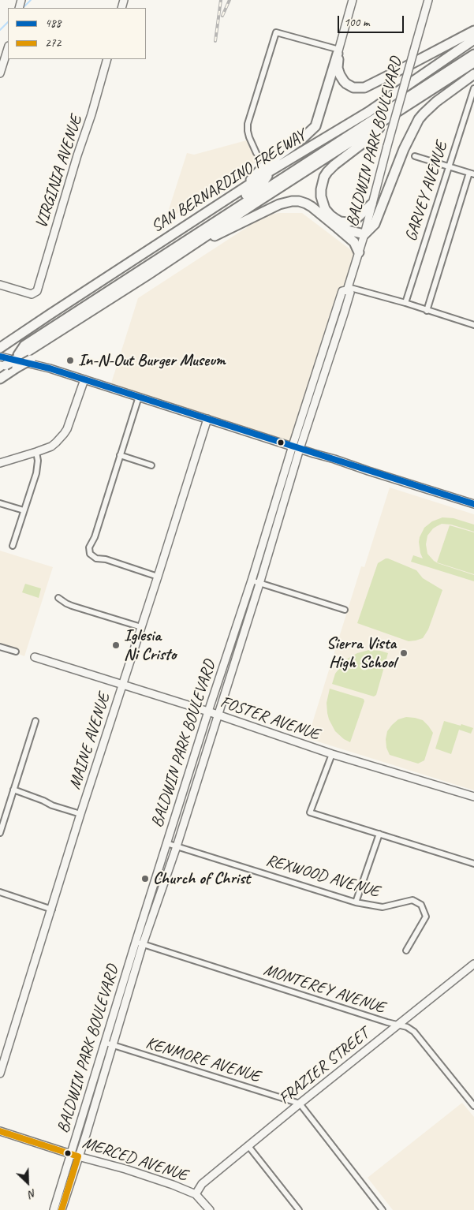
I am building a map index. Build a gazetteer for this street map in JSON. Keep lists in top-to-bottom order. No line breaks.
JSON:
{"streets":{"highway":["SAN BERNARDINO FREEWAY"],"main road":["BALDWIN PARK BOULEVARD","VIRGINIA AVENUE","FOSTER AVENUE","MAINE AVENUE","FRAZIER STREET","MERCED AVENUE"],"street":["GARVEY AVENUE","REXWOOD AVENUE","MONTEREY AVENUE","KENMORE AVENUE"]},"crossings":[["BALDWIN PARK BOULEVARD","FOSTER AVENUE"],["BALDWIN PARK BOULEVARD","REXWOOD AVENUE"],["BALDWIN PARK BOULEVARD","MONTEREY AVENUE"],["BALDWIN PARK BOULEVARD","KENMORE AVENUE"],["BALDWIN PARK BOULEVARD","MERCED AVENUE"],["FOSTER AVENUE","MAINE AVENUE"],["MONTEREY AVENUE","FRAZIER STREET"],["KENMORE AVENUE","FRAZIER STREET"],["FRAZIER STREET","MERCED AVENUE"]],"places":["In-N-Out Burger Museum","Iglesia Ni Cristo","Sierra Vista High School","Church of Christ"],"lines":["transit line 488","transit line 272"],"legend":["488","272"],"scale_bar":"100 m","north":"bottom right"}
